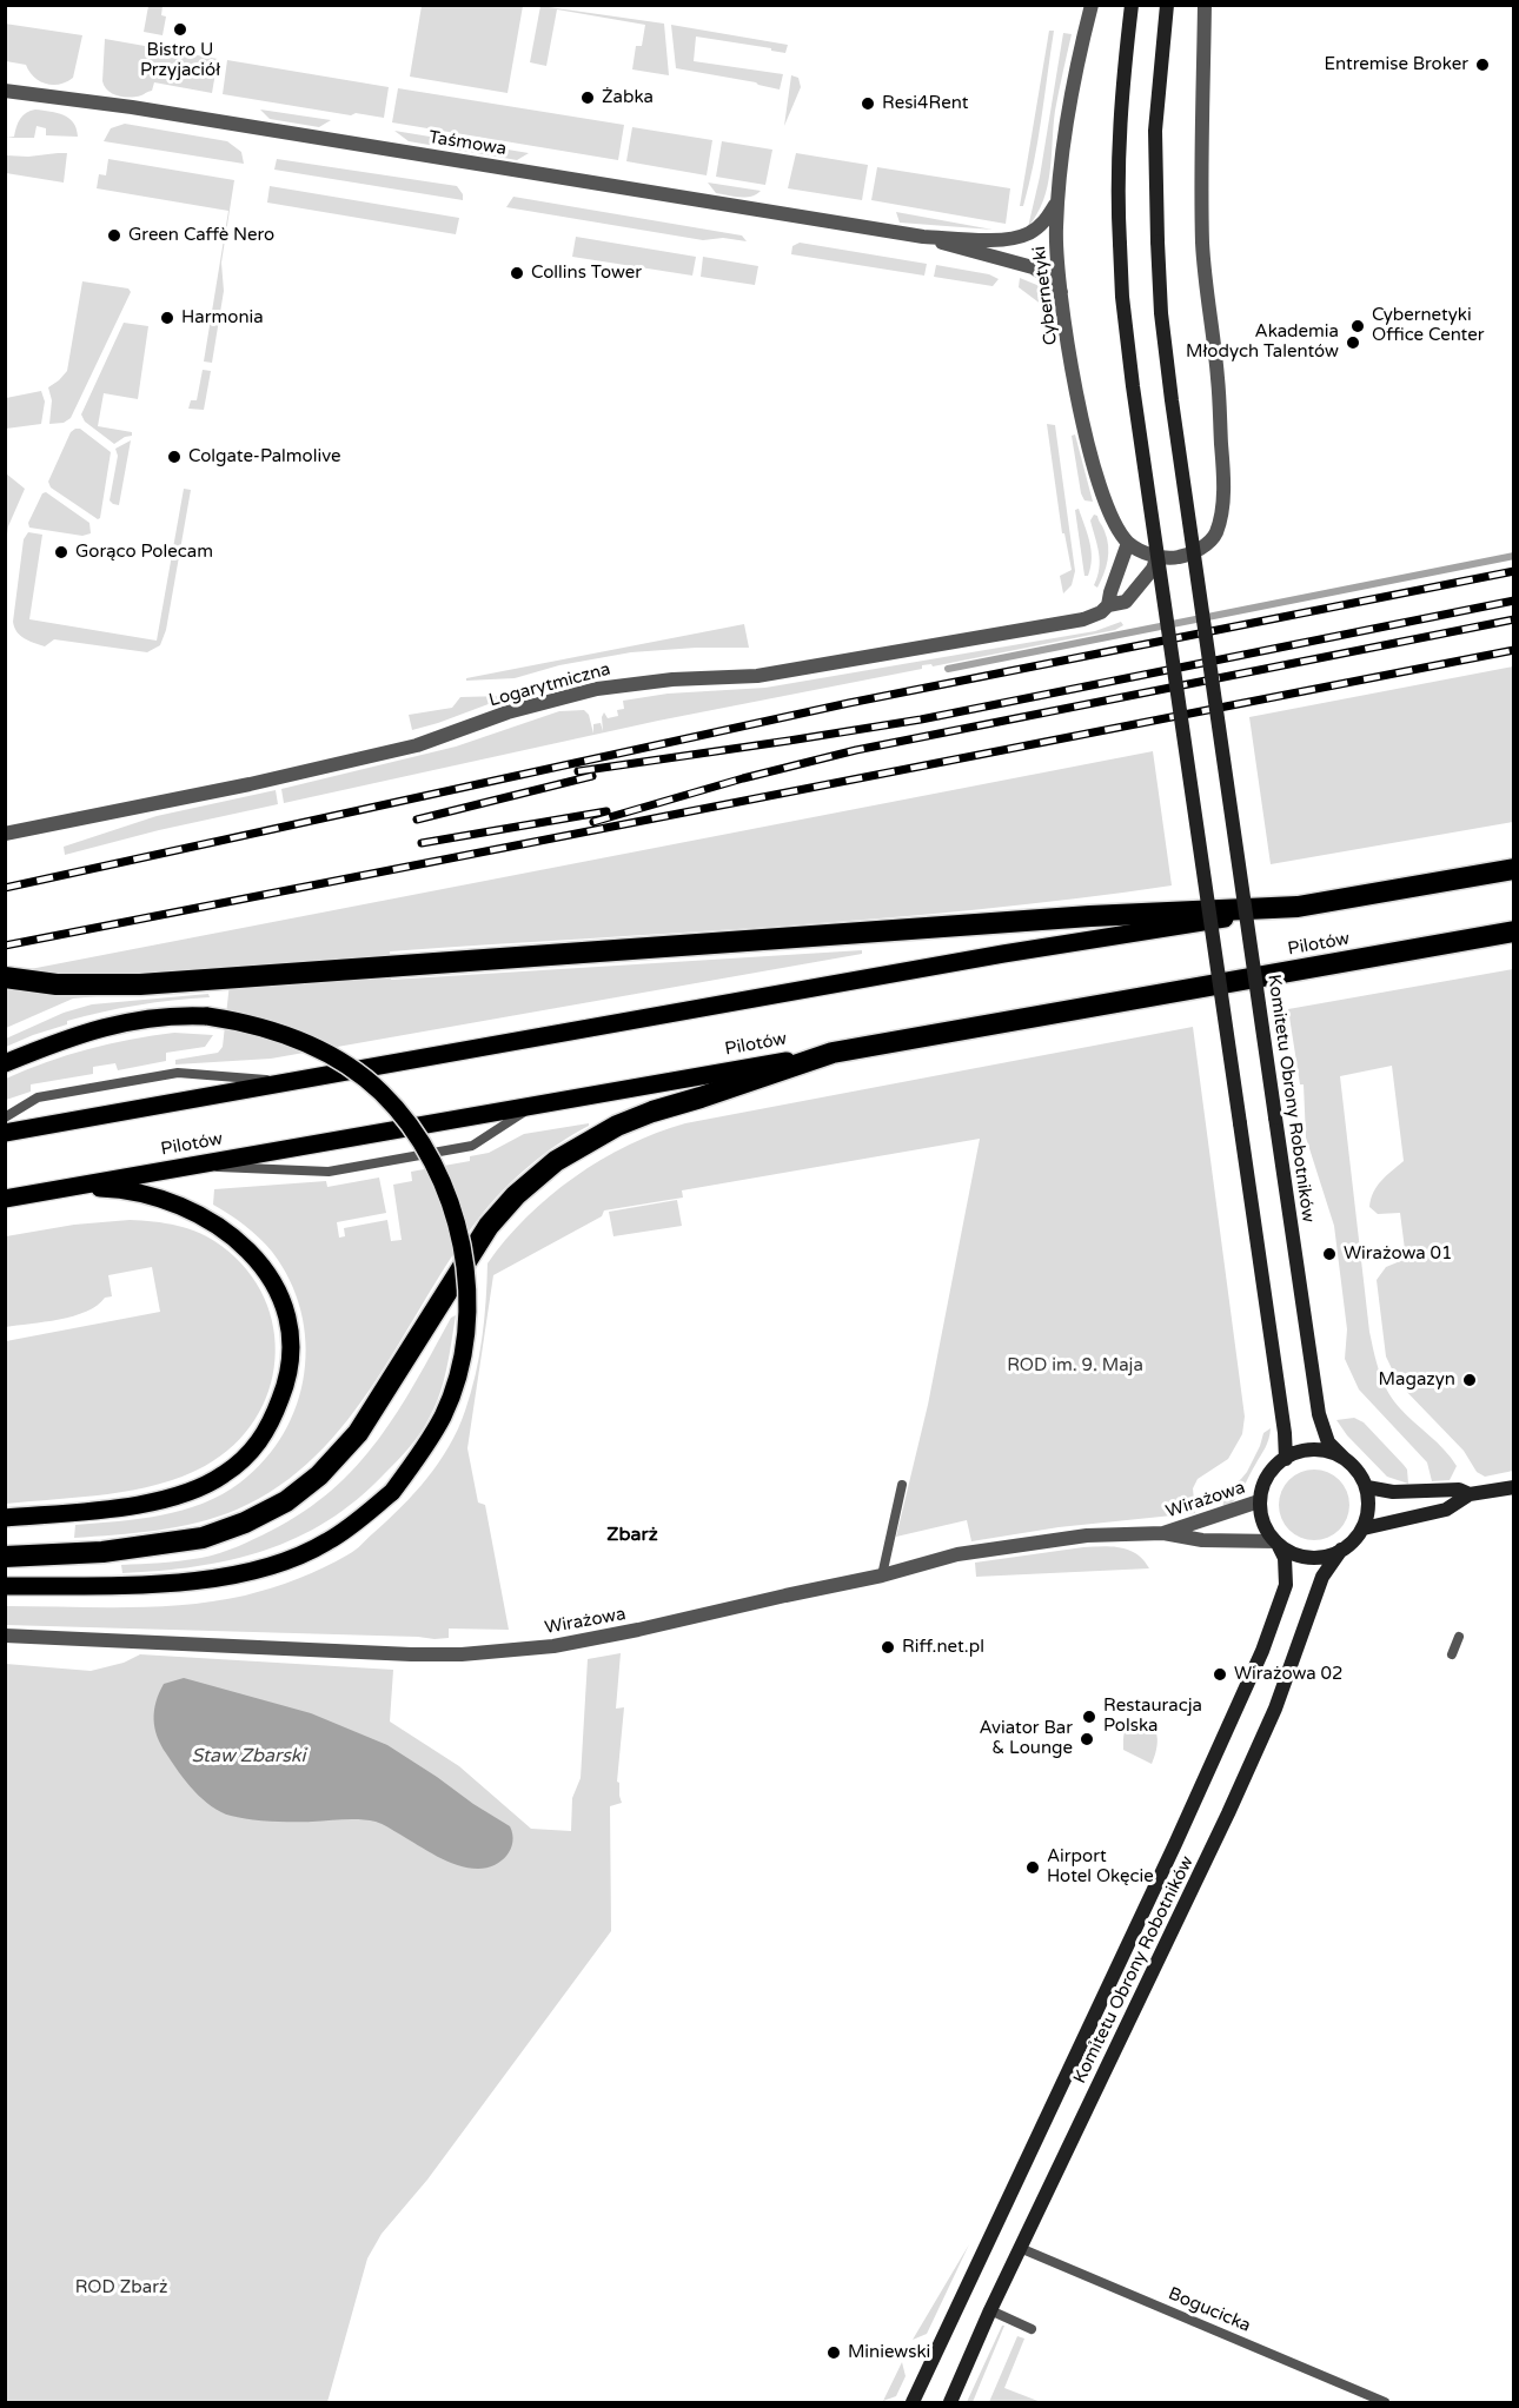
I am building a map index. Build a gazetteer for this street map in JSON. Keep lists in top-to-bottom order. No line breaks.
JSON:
{"streets":{"highway":["Pilotów"],"street":["Taśmowa","Cybernetyki","Logarytmiczna","Komitetu Obrony Robotników","Wirażowa"],"lane":["Bogucicka"]},"crossings":[["Taśmowa","Cybernetyki"],["Komitetu Obrony Robotników","Wirażowa"],["Komitetu Obrony Robotników","Bogucicka"]],"districts":["Zbarż"],"water":["Staw Zbarski"],"parks":["ROD im. 9. Maja","ROD Zbarż"],"places":["Bistro U Przyjaciół","Entremise Broker","Żabka","Resi4Rent","Green Caffè Nero","Collins Tower","Harmonia","Cybernetyki Office Center","Akademia Młodych Talentów","Colgate-Palmolive","Gorąco Polecam","Wirażowa 01","Magazyn","Riff.net.pl","Wirażowa 02","Restauracja Polska","Aviator Bar & Lounge","Airport Hotel Okęcie","Miniewski"]}
